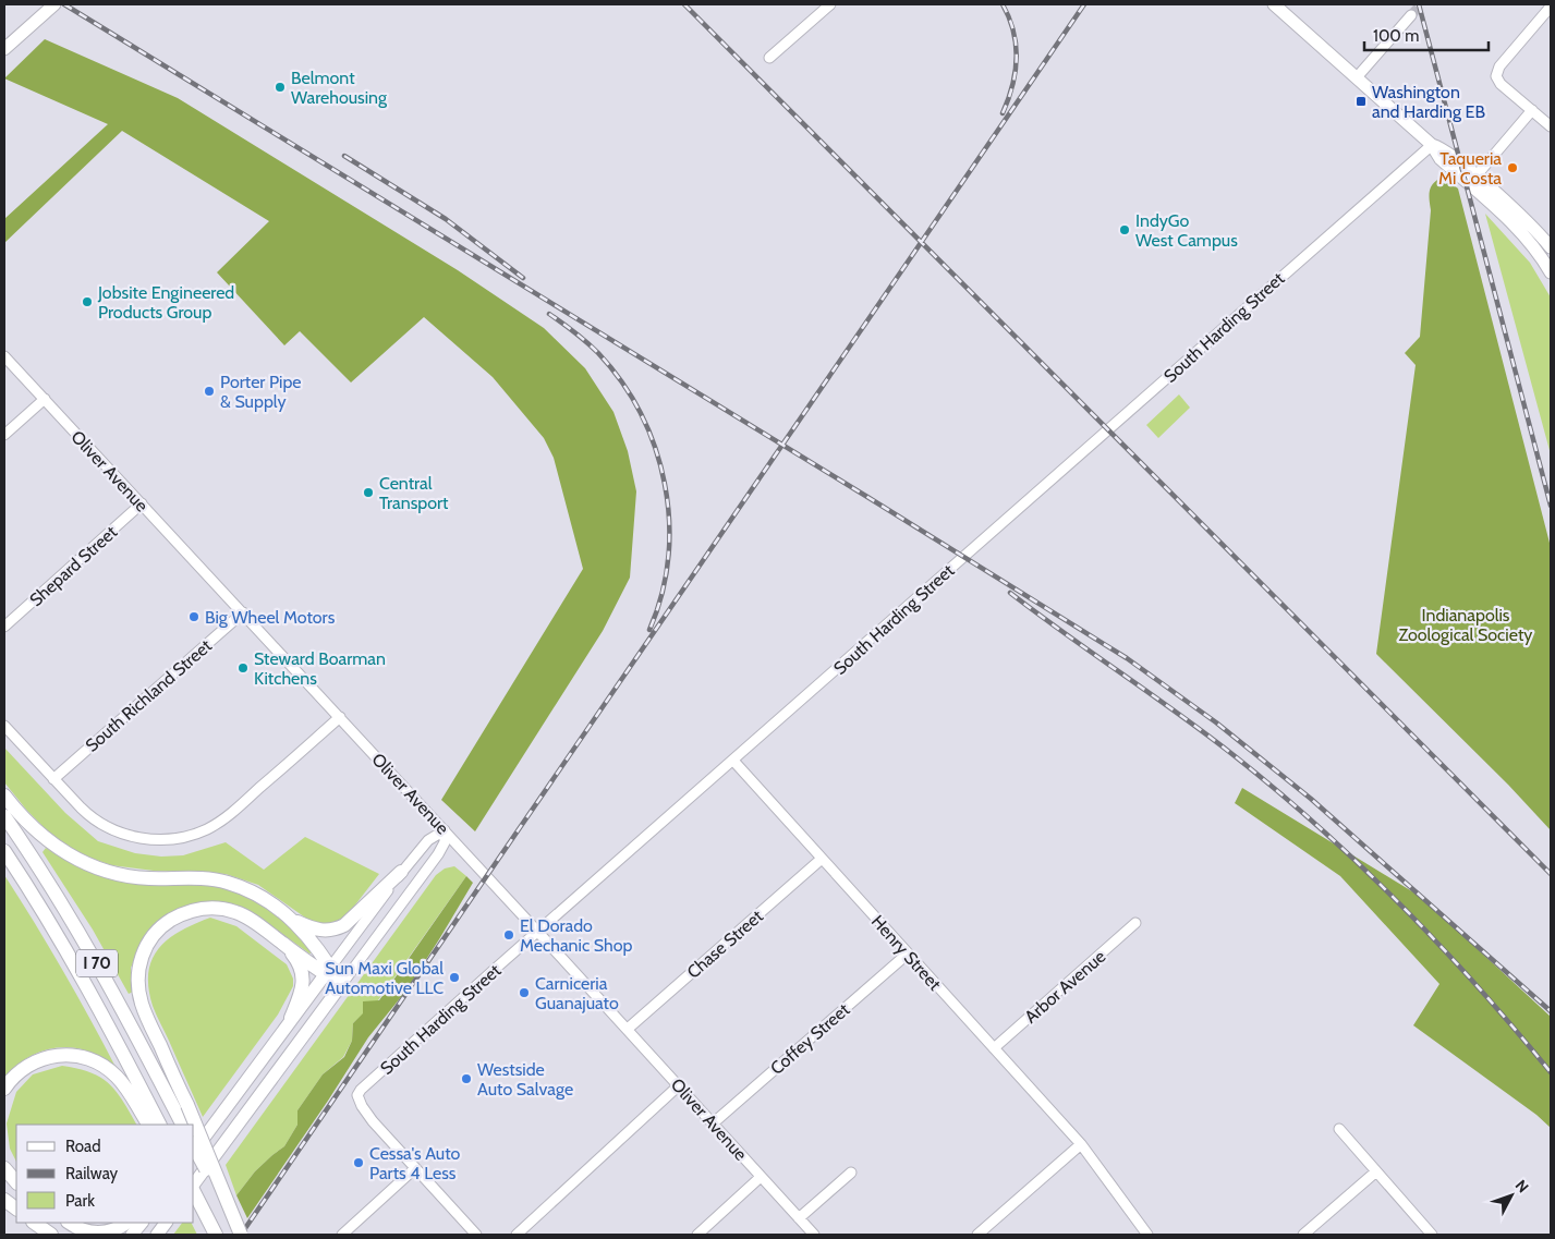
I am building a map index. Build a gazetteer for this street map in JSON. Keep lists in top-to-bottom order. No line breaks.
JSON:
{"streets":{"highway":["I 70"],"street":["South Harding Street","Oliver Avenue","Shepard Street","South Richland Street","Chase Street","Henry Street","Arbor Avenue","Coffey Street"]},"crossings":[["South Harding Street","Oliver Avenue"],["South Harding Street","Henry Street"],["Oliver Avenue","Shepard Street"],["Oliver Avenue","South Richland Street"],["Oliver Avenue","Chase Street"],["Oliver Avenue","Coffey Street"],["Chase Street","Henry Street"],["Henry Street","Arbor Avenue"],["Henry Street","Coffey Street"]],"parks":["Indianapolis Zoological Society"],"places":{"other":["Belmont Warehousing","Taqueria Mi Costa","IndyGo West Campus","Jobsite Engineered Products Group","Porter Pipe & Supply","Central Transport","Big Wheel Motors","Steward Boarman Kitchens","El Dorado Mechanic Shop","Sun Maxi Global Automotive LLC","Carniceria Guanajuato","Westside Auto Salvage","Cessa's Auto Parts 4 Less"],"transit":["Washington and Harding EB"]},"legend":["Road","Railway","Park"],"scale_bar":"100 m","north":"top right"}
